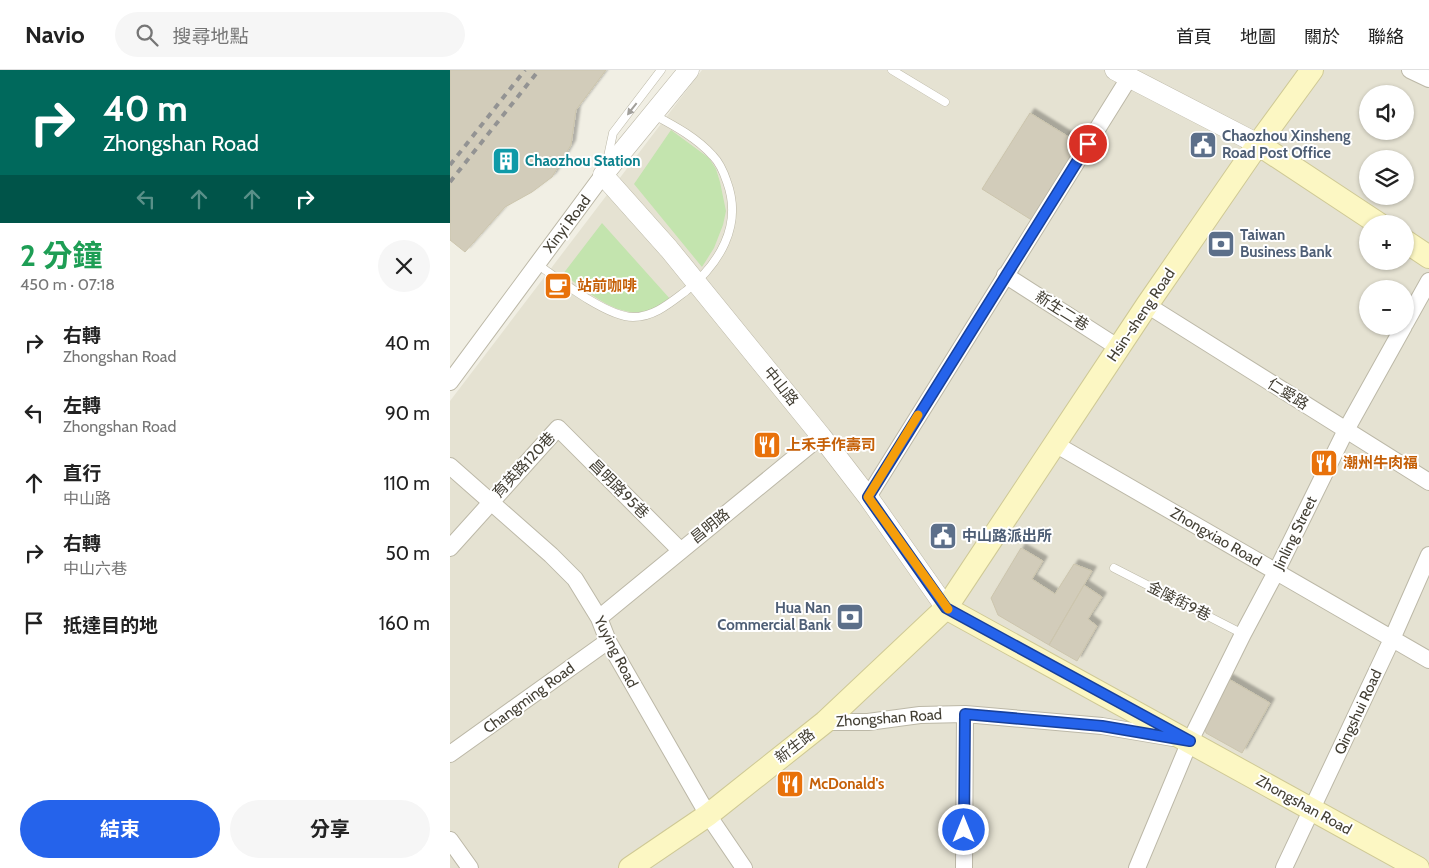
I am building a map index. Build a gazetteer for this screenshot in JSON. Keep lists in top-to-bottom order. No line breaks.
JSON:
{"streets":{"main road":["Hsin-sheng Road","Zhongshan Road","新生路"],"street":["Xinyi Road","新生二巷","中山路","仁愛路","育英路120巷","昌明路95巷","昌明路","Jinling Street","Zhongxiao Road","Yuying Road","Changming Road","Qingshui Road"],"lane":["金陵街9巷"]},"crossings":[["Xinyi Road","中山路"],["新生二巷","Hsin-sheng Road"],["Hsin-sheng Road","中山路"],["Hsin-sheng Road","仁愛路"],["Hsin-sheng Road","Zhongxiao Road"],["Hsin-sheng Road","Zhongshan Road"],["Hsin-sheng Road","新生路"],["中山路","昌明路"],["中山路","Zhongshan Road"],["中山路","新生路"],["仁愛路","Jinling Street"],["育英路120巷","昌明路95巷"],["育英路120巷","Yuying Road"],["昌明路95巷","昌明路"],["昌明路","Yuying Road"],["Jinling Street","Zhongxiao Road"],["Jinling Street","金陵街9巷"],["Jinling Street","Zhongshan Road"],["Zhongxiao Road","Qingshui Road"],["Yuying Road","Changming Road"],["Yuying Road","新生路"],["Qingshui Road","Zhongshan Road"],["Zhongshan Road","新生路"]],"places":{"public building":["Chaozhou Xinsheng Road Post Office","中山路派出所"],"building":["Chaozhou Station"],"bank":["Taiwan Business Bank","Hua Nan Commercial Bank"],"cafe":["站前咖啡"],"restaurant":["上禾手作壽司","潮州牛肉福","McDonald's"]},"page":{"header":"Navio","search":"搜尋地點","nav":["首頁","地圖","關於","聯絡"],"turn":["40 m","Zhongshan Road"],"map_buttons":["+","−"],"heading":["2 分鐘","450 m · 07:18"],"list":[{"name":"右轉","note":"Zhongshan Road","value":"40 m"},{"name":"左轉","note":"Zhongshan Road","value":"90 m"},{"name":"直行","note":"中山路","value":"110 m"},{"name":"右轉","note":"中山六巷","value":"50 m"},{"name":"抵達目的地","value":"160 m"}],"buttons":["結束","分享"]}}
